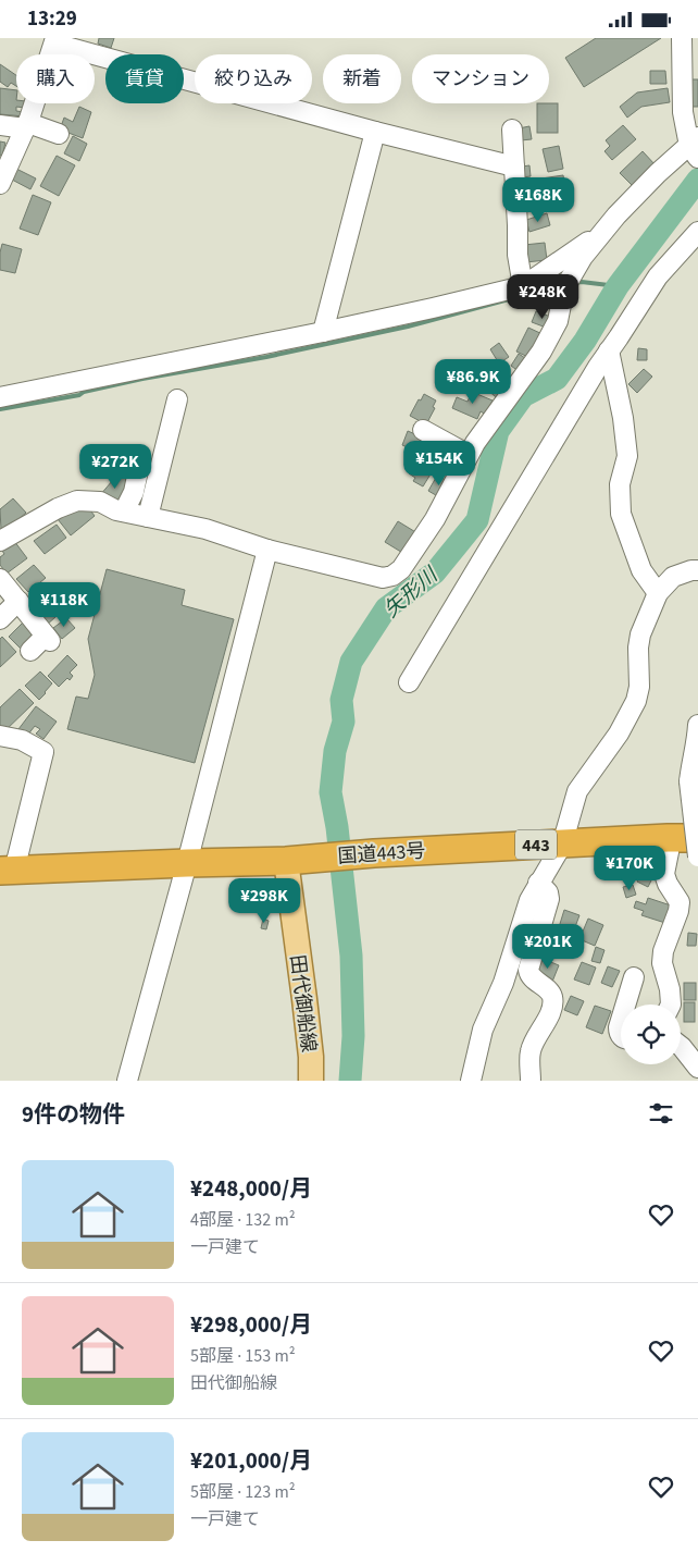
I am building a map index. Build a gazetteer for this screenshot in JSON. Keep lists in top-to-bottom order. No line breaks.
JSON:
{"streets":{"highway":["443","国道443号"],"main road":["田代御船線"]},"crossings":[["国道443号","田代御船線"]],"water":["矢形川"],"page":{"status":"13:29","chip":["購入","賃貸","絞り込み","新着","マンション"],"price":["¥168K","¥248K","¥86.9K","¥154K","¥272K","¥118K","¥170K","¥298K","¥201K"],"heading":"9件の物件","list":[{"name":"¥248,000/月","note":"4部屋 · 132 m² · 一戸建て"},{"name":"¥298,000/月","note":"5部屋 · 153 m² · 田代御船線"},{"name":"¥201,000/月","note":"5部屋 · 123 m² · 一戸建て"}]}}
